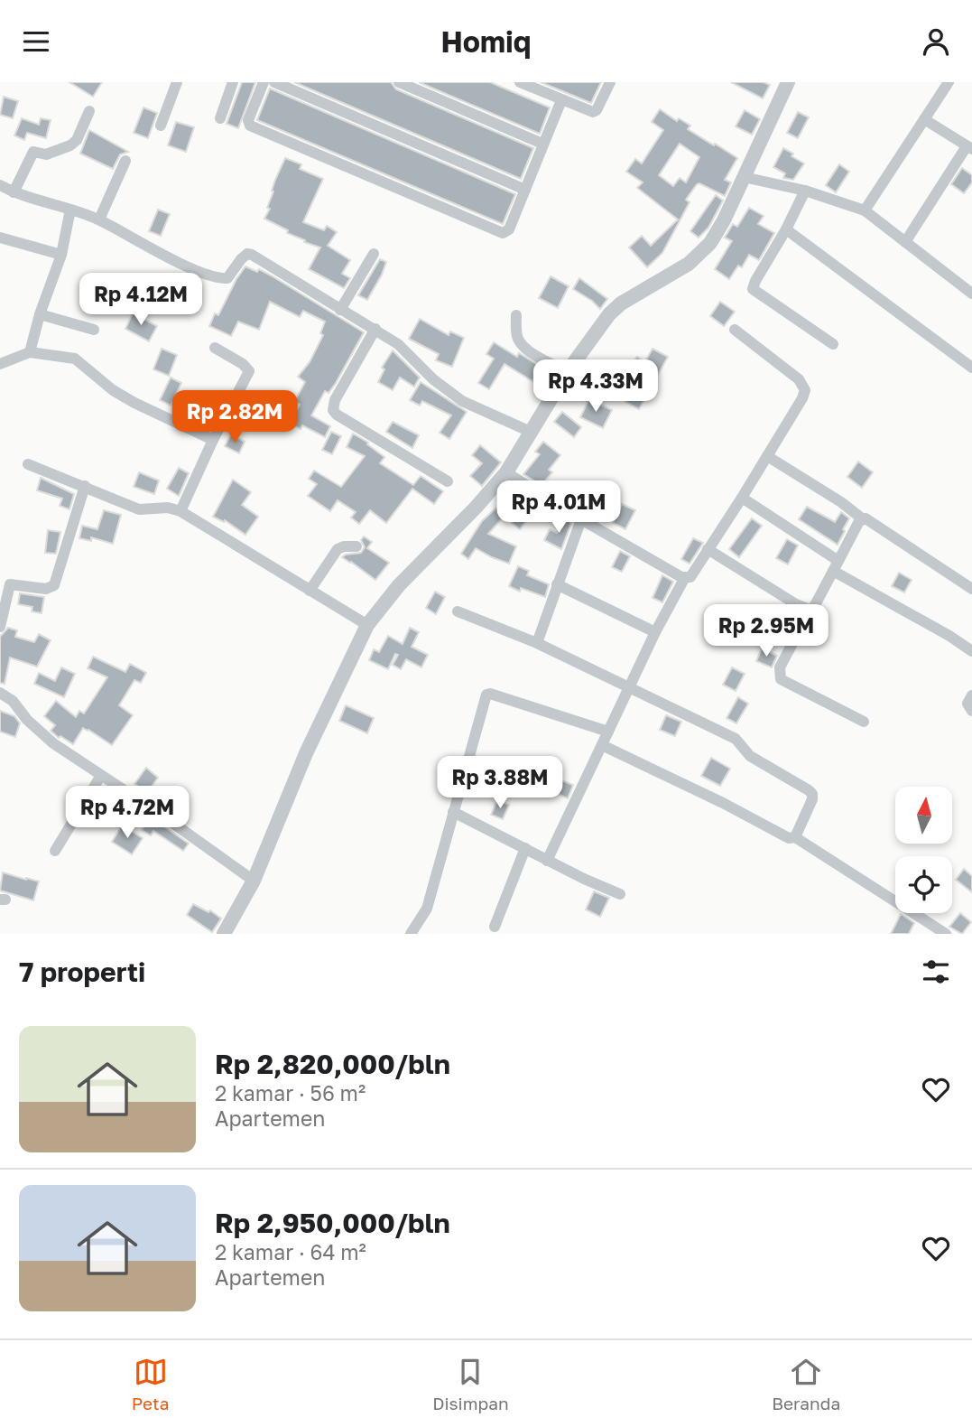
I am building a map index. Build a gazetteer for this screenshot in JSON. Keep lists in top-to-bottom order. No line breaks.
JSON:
{"north":"top","page":{"header":"Homiq","price":["Rp 4.12M","Rp 4.33M","Rp 2.82M","Rp 4.01M","Rp 2.95M","Rp 3.88M","Rp 4.72M"],"heading":"7 properti","list":[{"name":"Rp 2,820,000/bln","note":"2 kamar · 56 m² · Apartemen"},{"name":"Rp 2,950,000/bln","note":"2 kamar · 64 m² · Apartemen"}],"tabs":["Peta","Disimpan","Beranda"]}}
